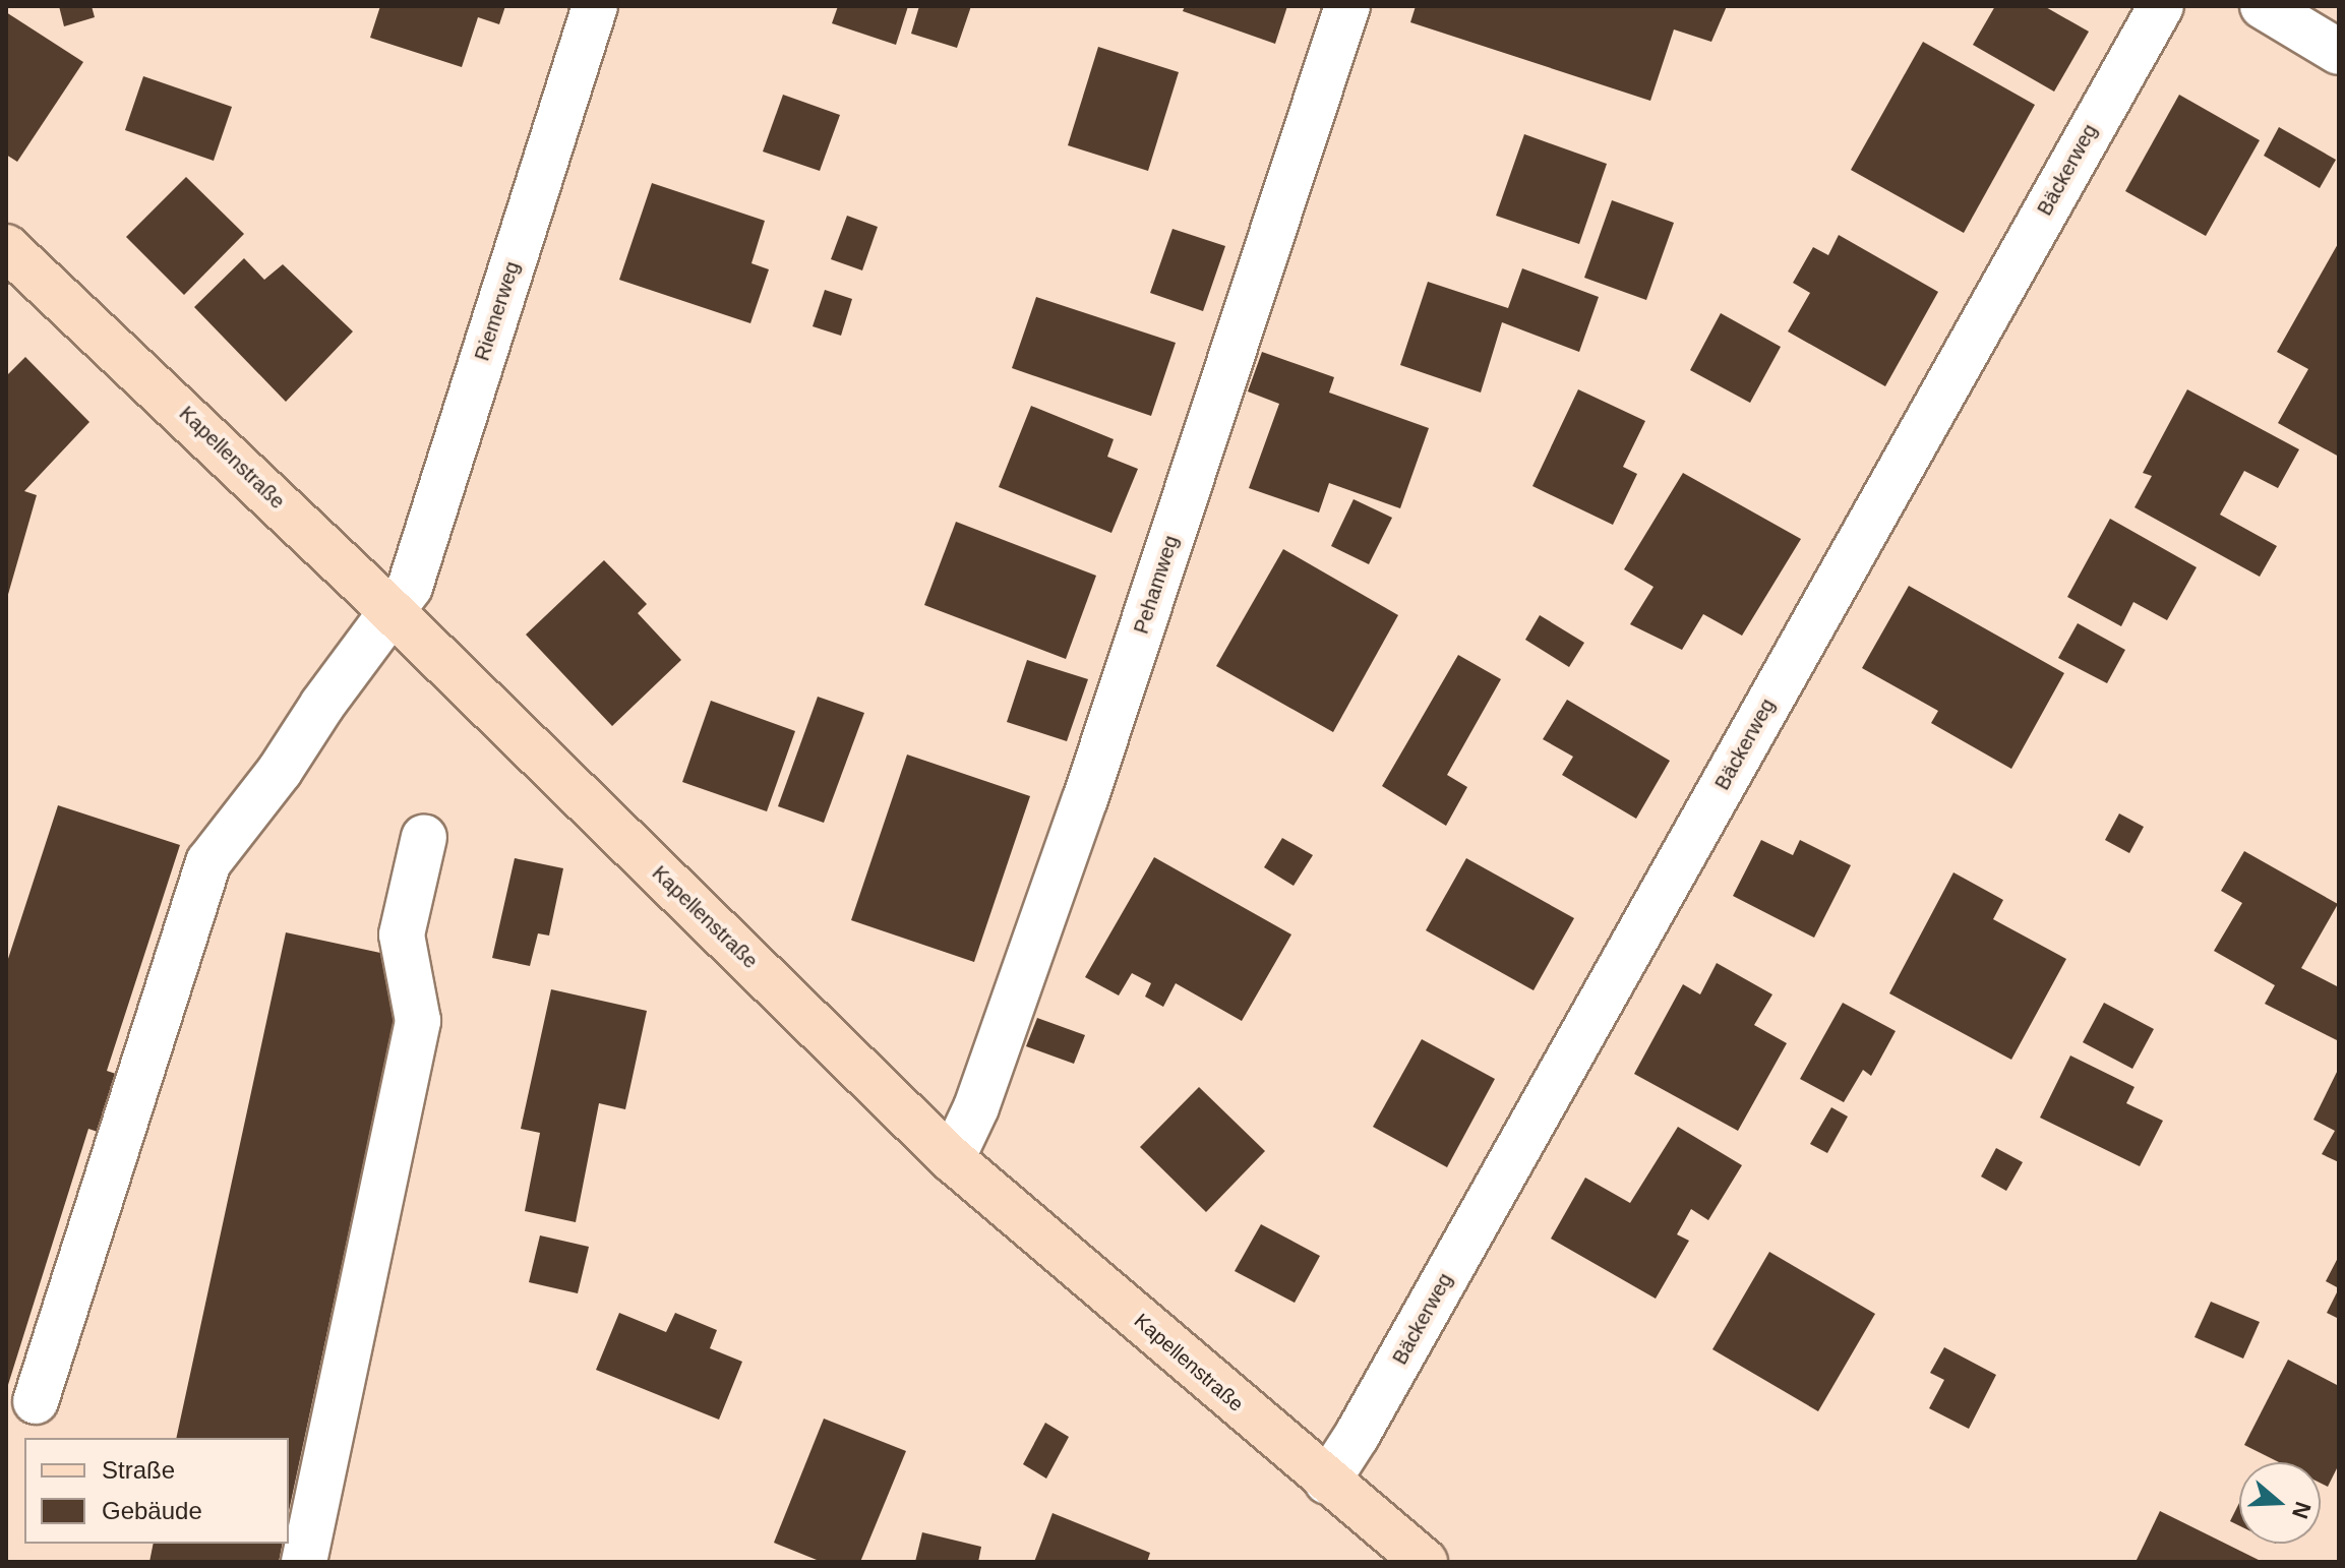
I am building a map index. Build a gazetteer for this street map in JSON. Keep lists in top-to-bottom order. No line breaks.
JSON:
{"streets":{"main road":["Kapellenstraße"],"street":["Bäckerweg","Riemerweg","Pehamweg"]},"crossings":[["Bäckerweg","Kapellenstraße"],["Riemerweg","Kapellenstraße"],["Kapellenstraße","Pehamweg"]],"legend":["Straße","Gebäude"],"north":"right"}
